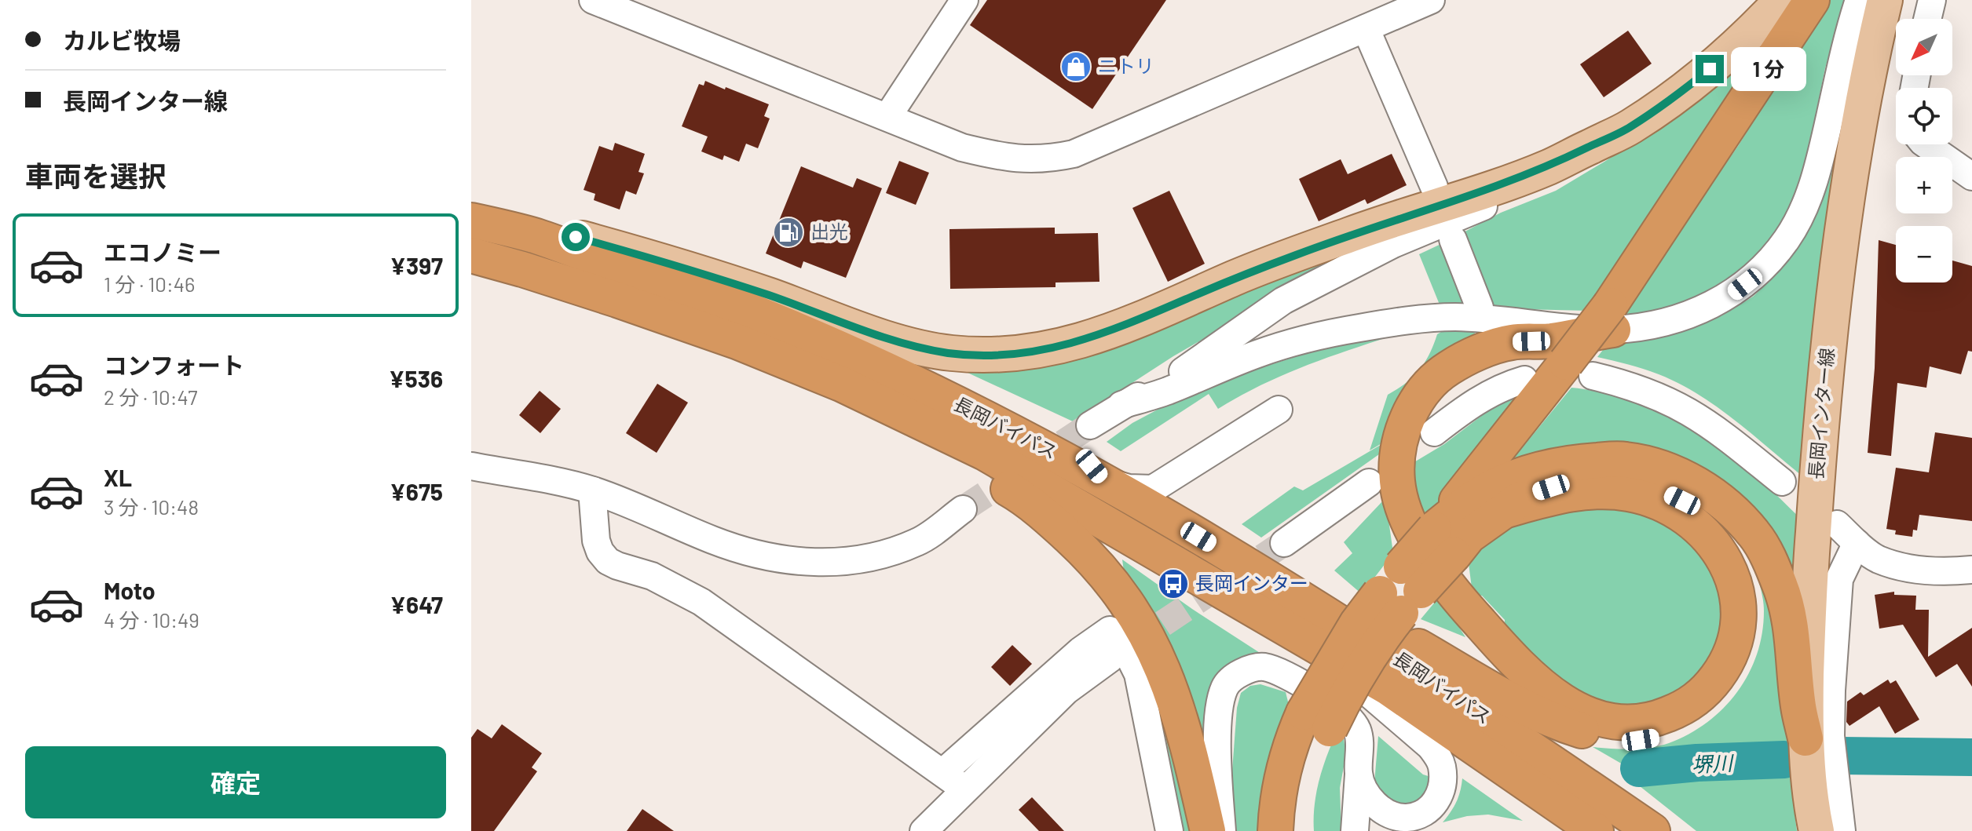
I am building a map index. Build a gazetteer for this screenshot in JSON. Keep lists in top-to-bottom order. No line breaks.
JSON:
{"streets":{"highway":["長岡バイパス"],"main road":["長岡インター線"]},"water":["堺川"],"places":{"shop":["ニトリ"],"fuel station":["出光"],"bus stop":["長岡インター"]},"north":"bottom left","page":{"banner":["カルビ牧場","長岡インター線"],"map_buttons":["+","−"],"bubble":"1 分","heading":"車両を選択","list":[{"name":"エコノミー","note":"1 分 · 10:46","value":"¥397"},{"name":"コンフォート","note":"2 分 · 10:47","value":"¥536"},{"name":"XL","note":"3 分 · 10:48","value":"¥675"},{"name":"Moto","note":"4 分 · 10:49","value":"¥647"}],"buttons":"確定"}}
